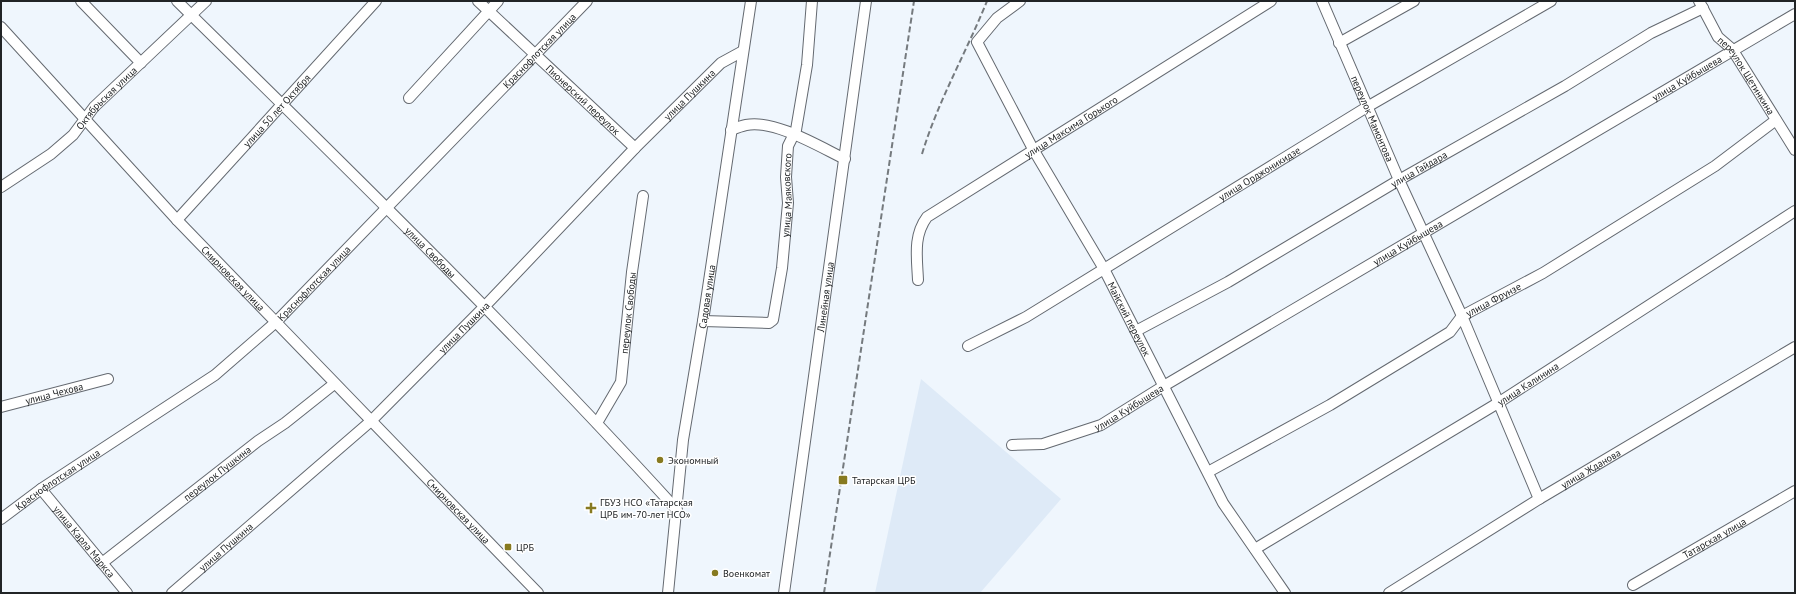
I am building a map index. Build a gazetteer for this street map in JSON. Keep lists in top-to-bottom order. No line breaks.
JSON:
{"streets":{"street":["Краснофлотская улица","переулок Щетинкина","улица Куйбышева","улица Пушкина","Октябрьская улица","Пионерский переулок","улица 50 лет Октября","переулок Мамонтова","улица Максима Горького","улица Гайдара","улица Орджоникидзе","улица Маяковского","улица Свободы","Смирновская улица","Садовая улица","Линейная улица","улица Фрунзе","переулок Свободы","Майский переулок","улица Калинина","улица Чехова","улица Жданова","переулок Пушкина","Татарская улица","улица Карла Маркса"]},"crossings":[["Краснофлотская улица","Пионерский переулок"],["Краснофлотская улица","улица Свободы"],["Краснофлотская улица","Смирновская улица"],["Краснофлотская улица","улица Карла Маркса"],["переулок Щетинкина","улица Куйбышева"],["переулок Щетинкина","улица Гайдара"],["переулок Щетинкина","улица Фрунзе"],["улица Куйбышева","переулок Мамонтова"],["улица Куйбышева","Майский переулок"],["улица Пушкина","Пионерский переулок"],["улица Пушкина","улица Свободы"],["улица Пушкина","Смирновская улица"],["улица Пушкина","Садовая улица"],["Октябрьская улица","улица Свободы"],["Октябрьская улица","Смирновская улица"],["улица 50 лет Октября","улица Свободы"],["улица 50 лет Октября","Смирновская улица"],["переулок Мамонтова","улица Гайдара"],["переулок Мамонтова","улица Орджоникидзе"],["переулок Мамонтова","улица Фрунзе"],["переулок Мамонтова","улица Калинина"],["переулок Мамонтова","улица Жданова"],["улица Максима Горького","Майский переулок"],["улица Гайдара","Майский переулок"],["улица Орджоникидзе","Майский переулок"],["улица Маяковского","Садовая улица"],["улица Свободы","Садовая улица"],["улица Свободы","переулок Свободы"],["Смирновская улица","переулок Пушкина"],["улица Фрунзе","Майский переулок"],["Майский переулок","улица Калинина"],["переулок Пушкина","улица Карла Маркса"]],"places":{"other":["Экономный","Военкомат"],"transit":["Татарская ЦРБ","ЦРБ"],"health":["ГБУЗ НСО «Татарская ЦРБ им-70-лет НСО»"]}}
